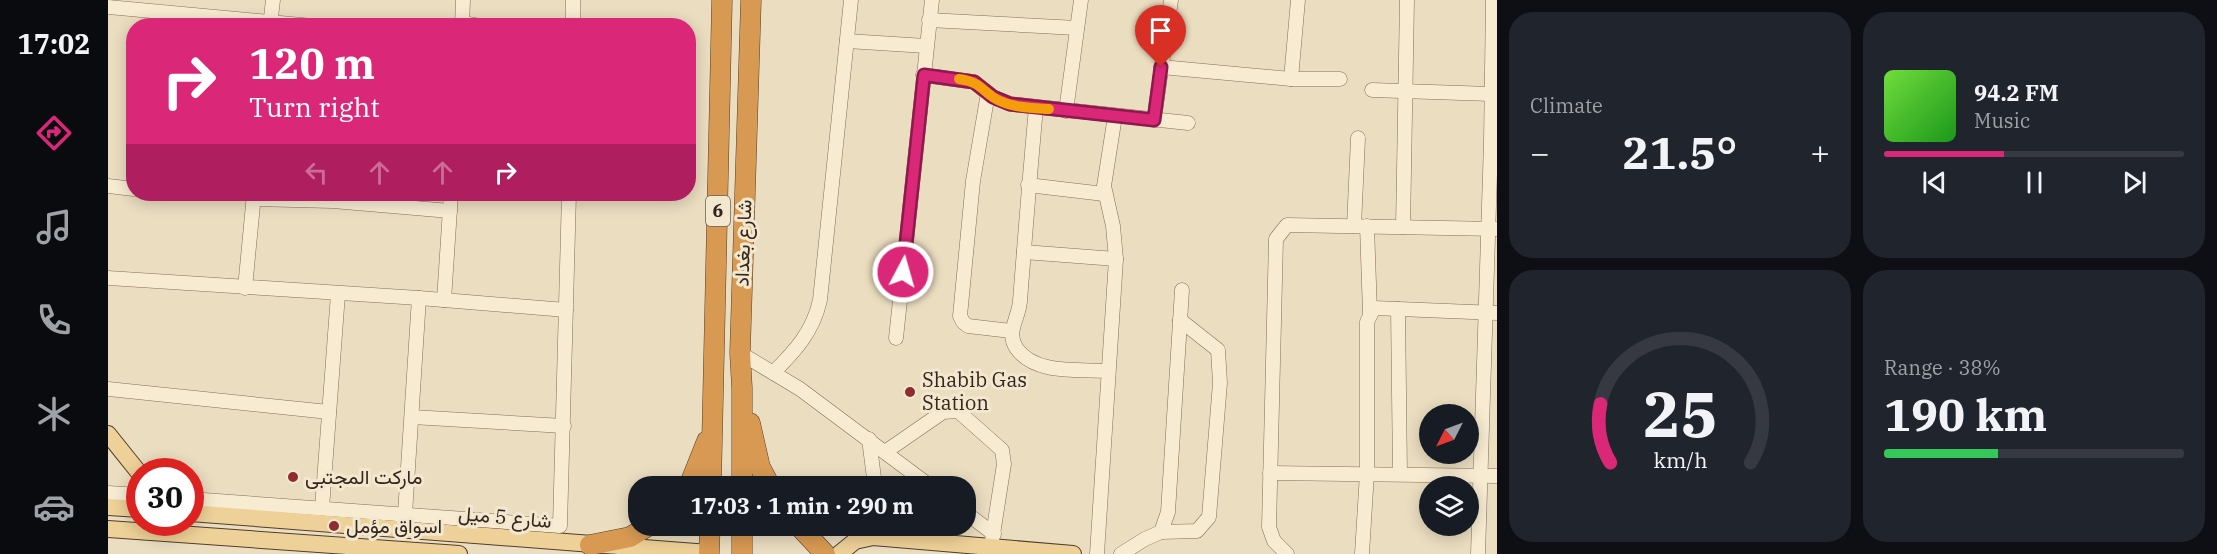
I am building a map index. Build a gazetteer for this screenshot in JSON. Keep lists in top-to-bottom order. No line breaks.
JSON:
{"streets":{"highway":["6","شارع بغداد"],"main road":["شارع 5 ميل"]},"places":["Shabib Gas Station","ماركت المجتبى","اسواق مؤمل"],"north":"bottom left","page":{"tabs":"17:02","tile":["Climate",["Range · 38%","190 km"]],"turn":["120 m","Turn right"],"song":["94.2 FM","Music"],"heat":["−","21.5°","+"],"limit":"30","trip":"17:03 · 1 min · 290 m","gauge":["25","km/h"]}}
